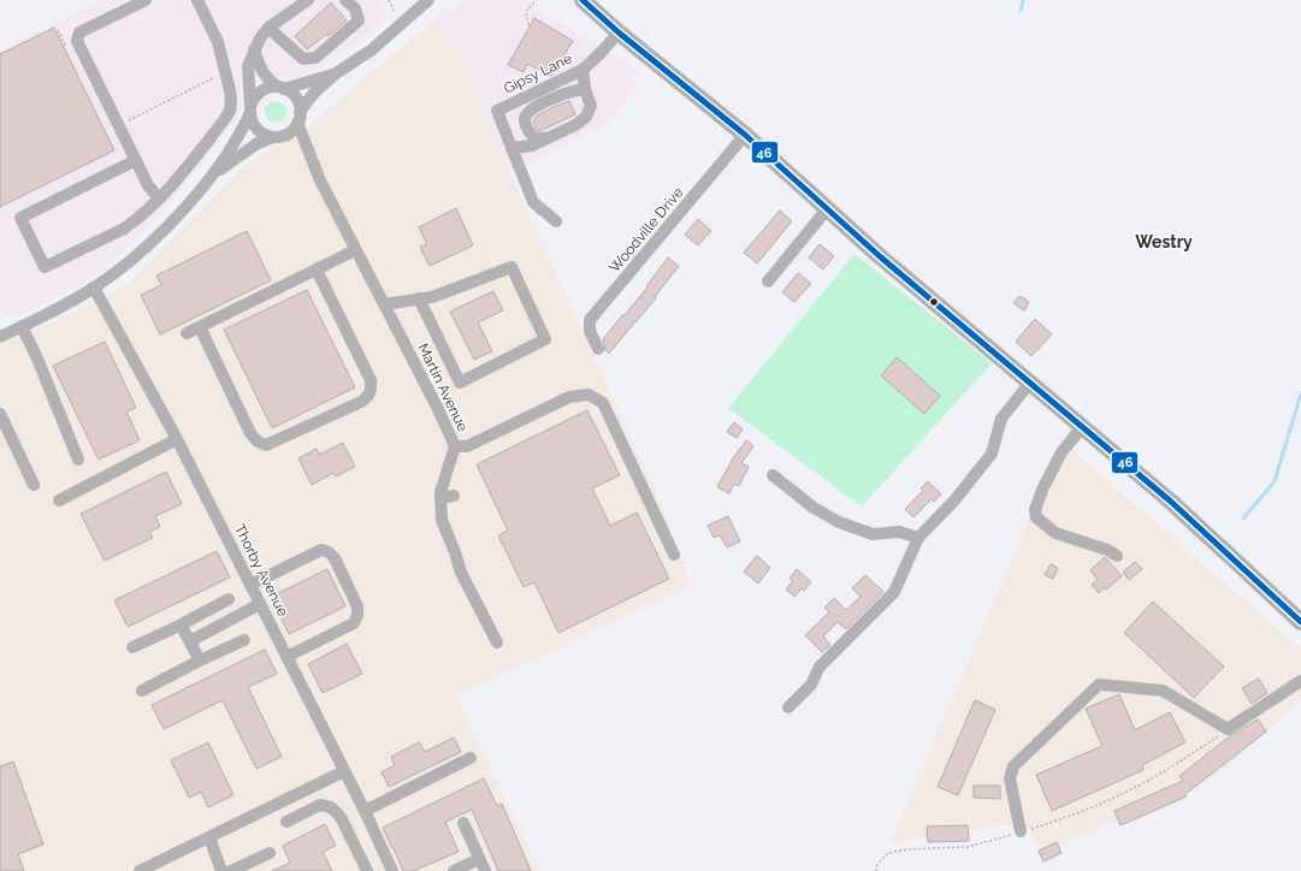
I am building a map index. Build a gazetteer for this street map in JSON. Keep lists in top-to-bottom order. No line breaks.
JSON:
{"streets":{"street":["Gipsy Lane","Woodville Drive","Martin Avenue","Thorby Avenue"]},"districts":["Westry"],"lines":["transit line 46"]}
